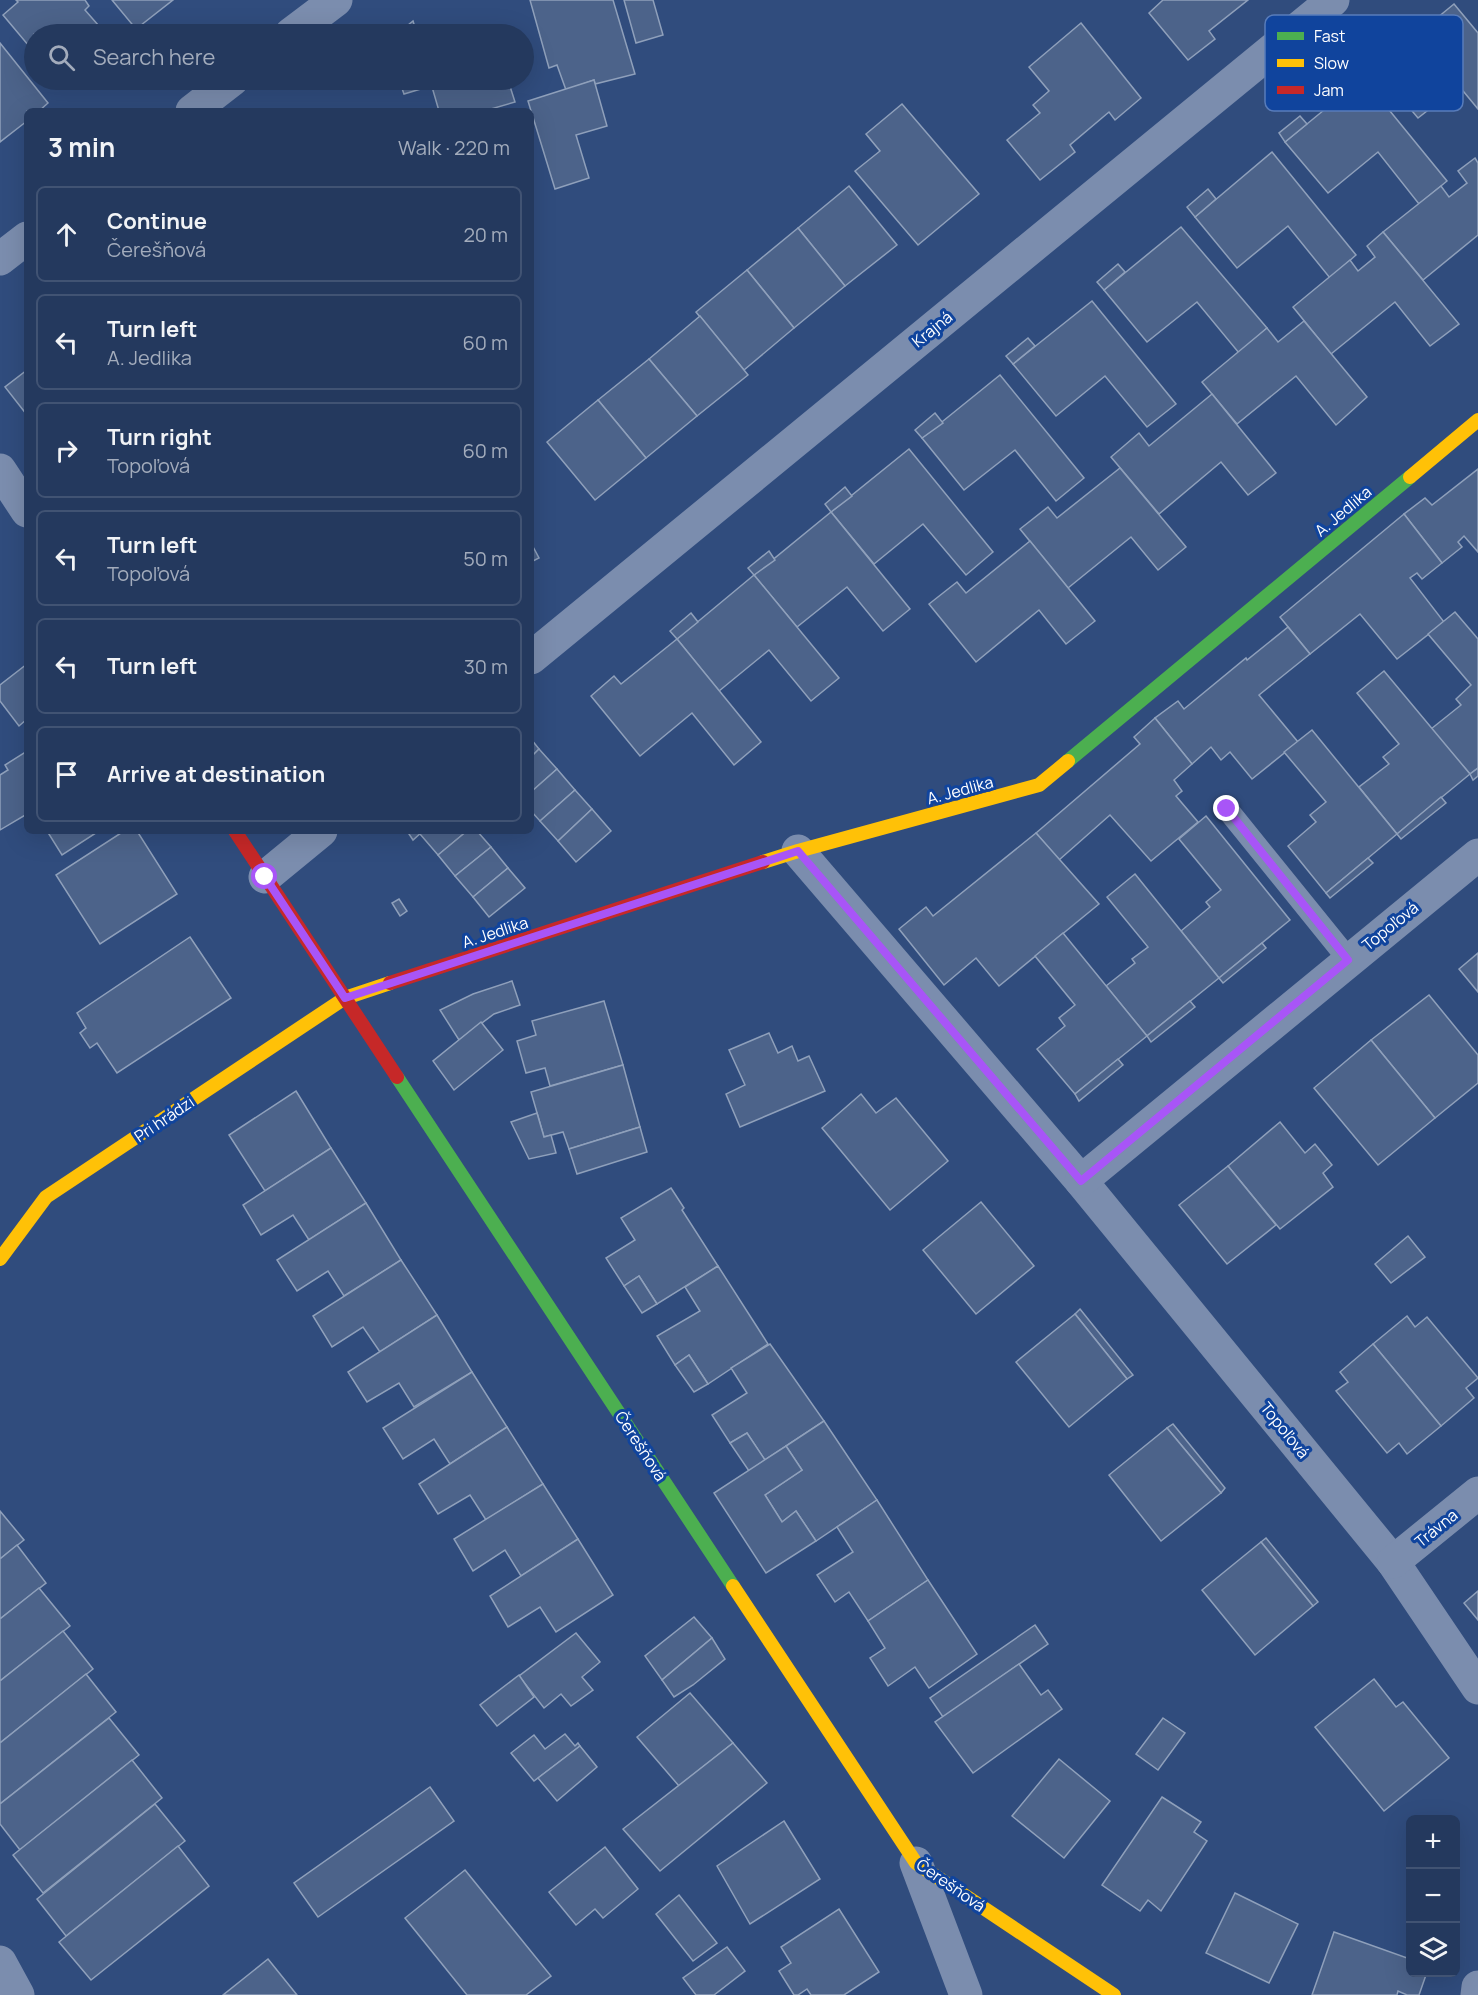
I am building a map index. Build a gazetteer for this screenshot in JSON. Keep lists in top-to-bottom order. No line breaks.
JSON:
{"streets":{"street":["Krajná","A. Jedlika","Topoľová","Pri hrádzi","Čerešňová","Trávna"]},"crossings":[["A. Jedlika","Topoľová"],["A. Jedlika","Pri hrádzi"],["A. Jedlika","Čerešňová"],["Topoľová","Trávna"],["Pri hrádzi","Čerešňová"]],"legend":["Fast","Slow","Jam"],"page":{"search":"Search here","heading":["3 min","Walk · 220 m"],"list":[["Continue","Čerešňová","20 m"],["Turn left","A. Jedlika","60 m"],["Turn right","Topoľová","60 m"],["Turn left","Topoľová","50 m"],["Turn left","30 m"],"Arrive at destination"],"map_buttons":["+","−"]}}
